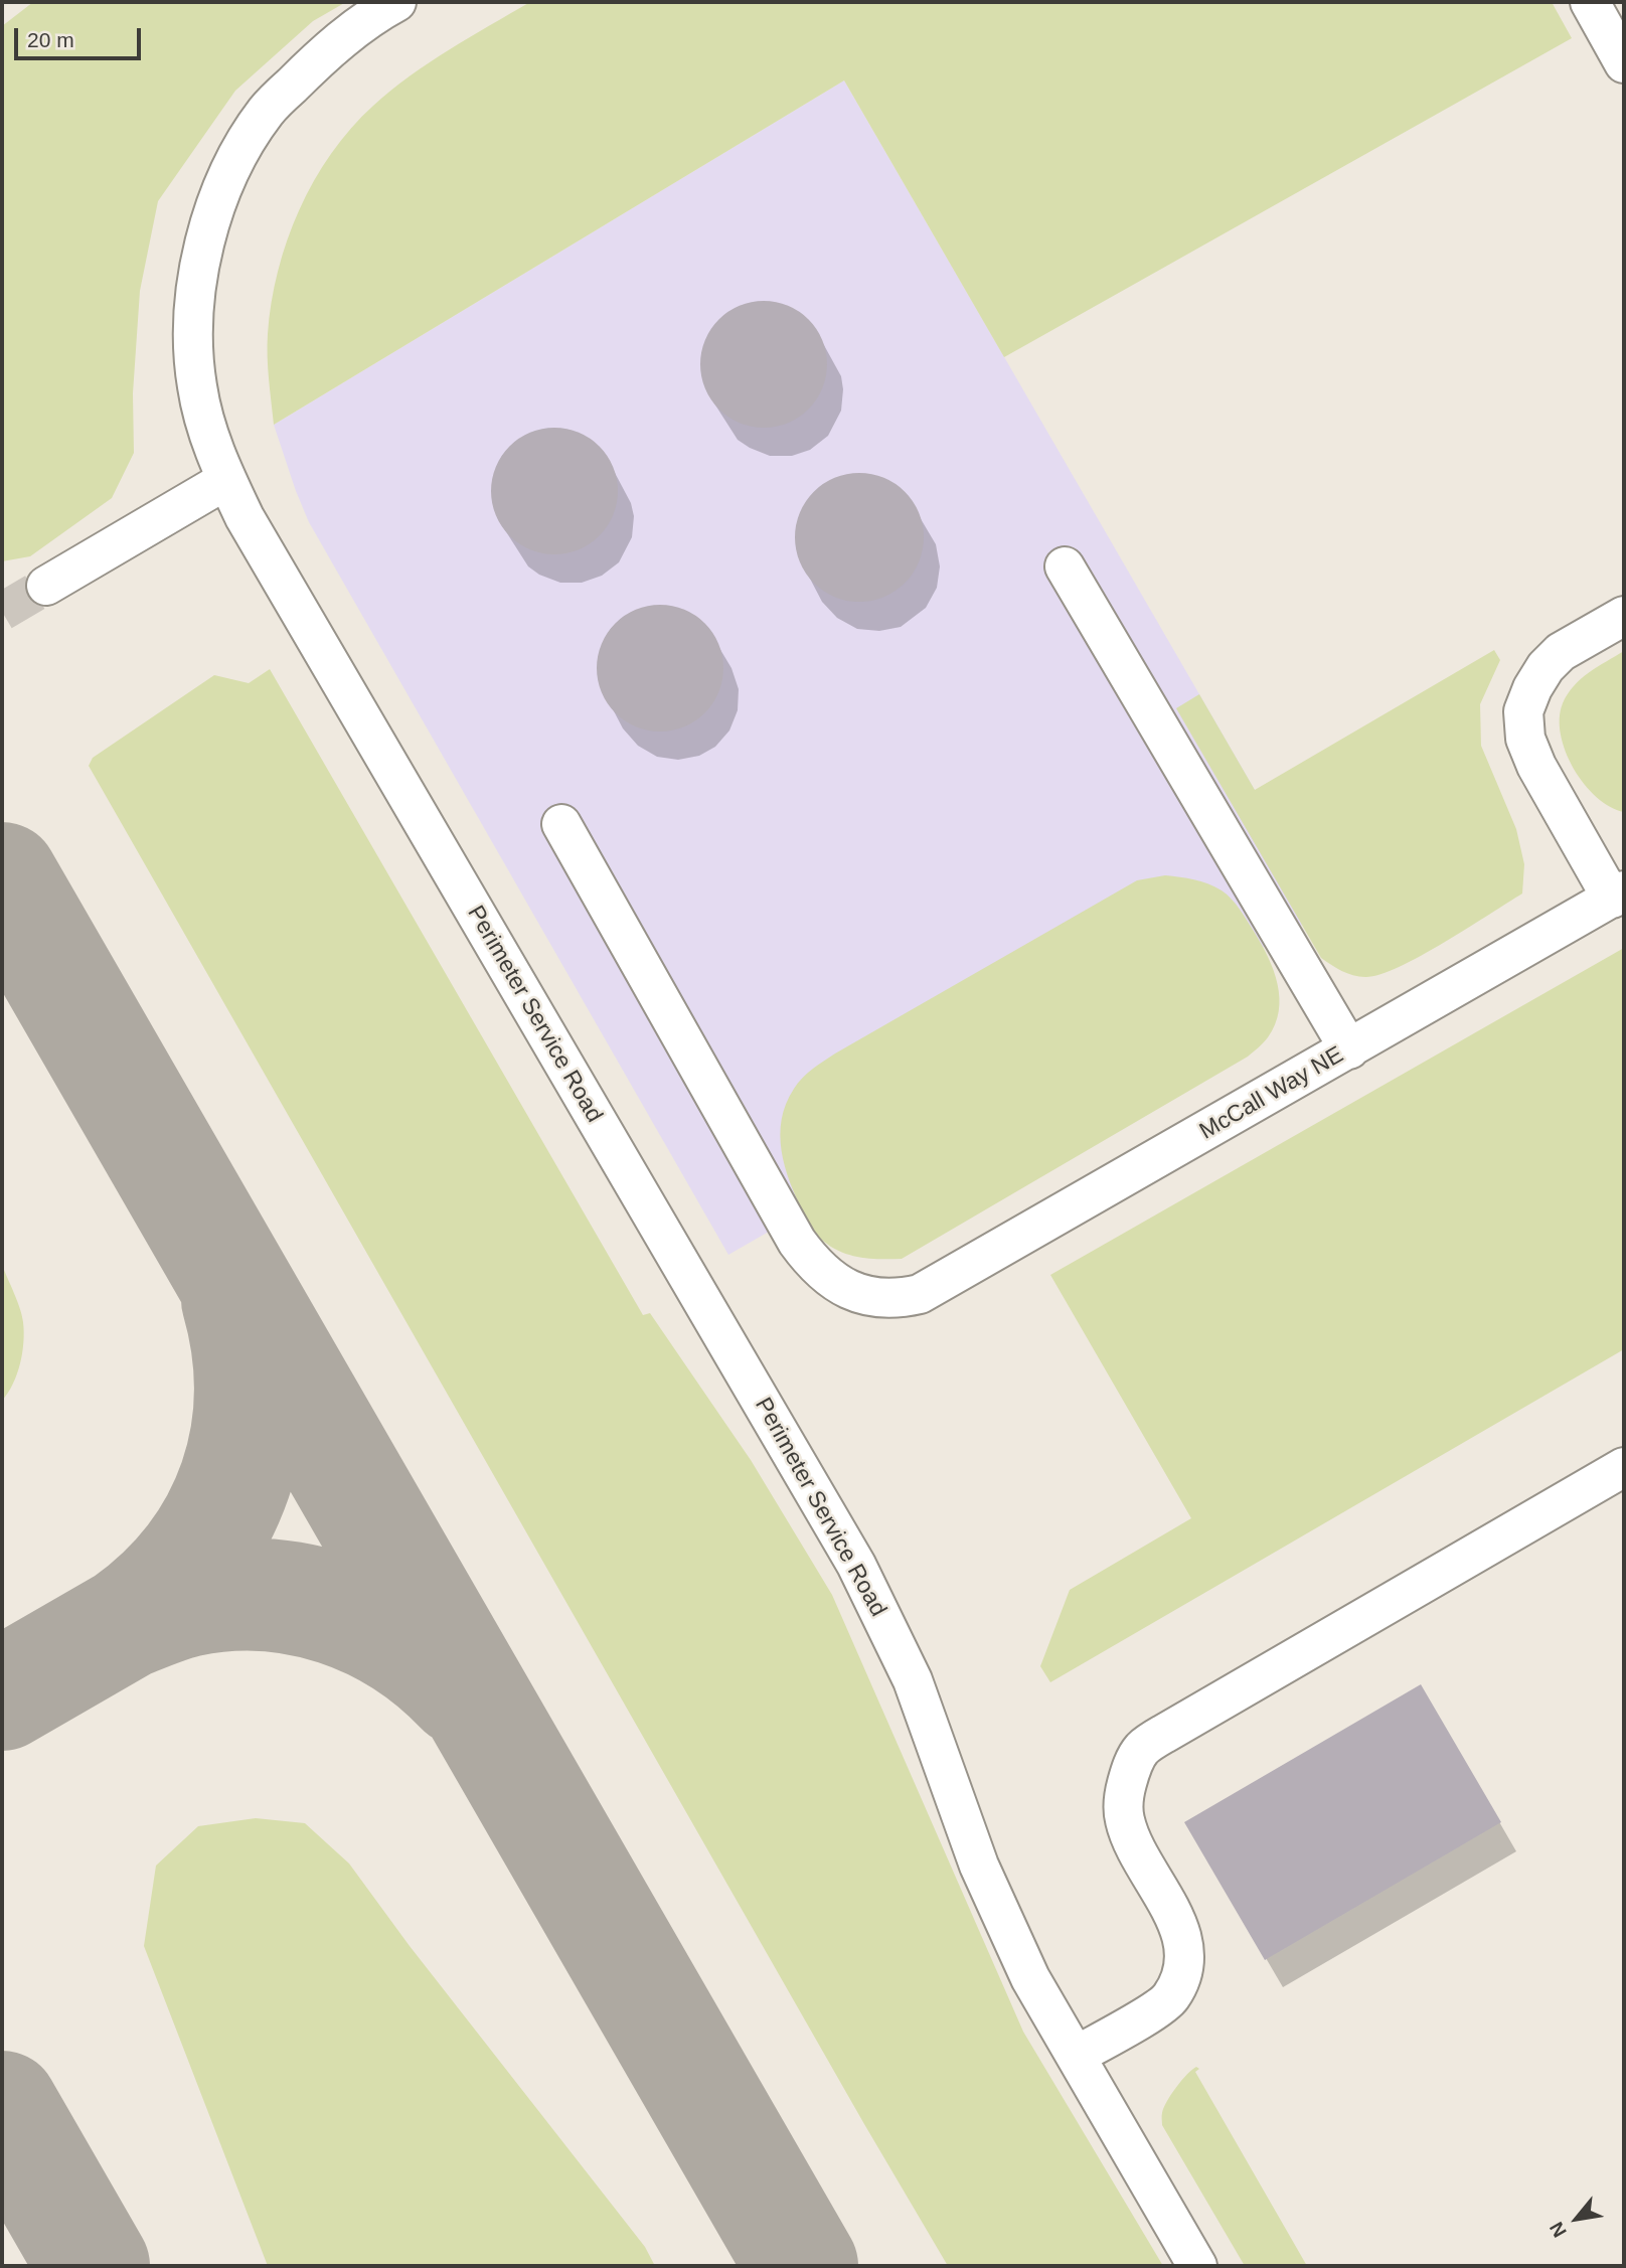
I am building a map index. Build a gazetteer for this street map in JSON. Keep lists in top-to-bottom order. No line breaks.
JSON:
{"streets":{"street":["Perimeter Service Road","McCall Way NE"]},"scale_bar":"20 m","north":"bottom left"}
